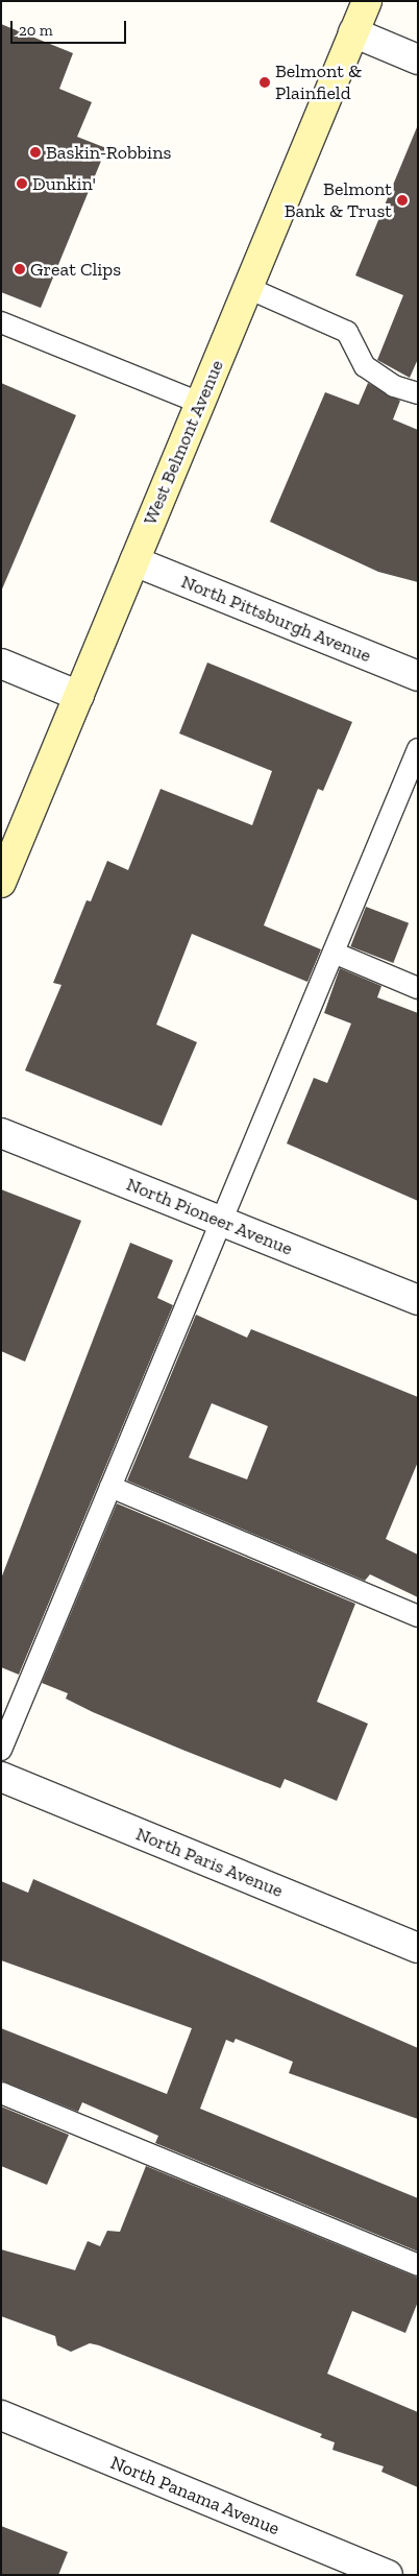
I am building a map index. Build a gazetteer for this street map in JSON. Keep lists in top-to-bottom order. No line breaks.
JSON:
{"streets":{"main road":["West Belmont Avenue"],"street":["North Pittsburgh Avenue","North Pioneer Avenue","North Paris Avenue","North Panama Avenue"]},"crossings":[["West Belmont Avenue","North Pittsburgh Avenue"]],"places":["Belmont & Plainfield","Baskin-Robbins","Dunkin'","Belmont Bank & Trust","Great Clips"],"scale_bar":"20 m"}
